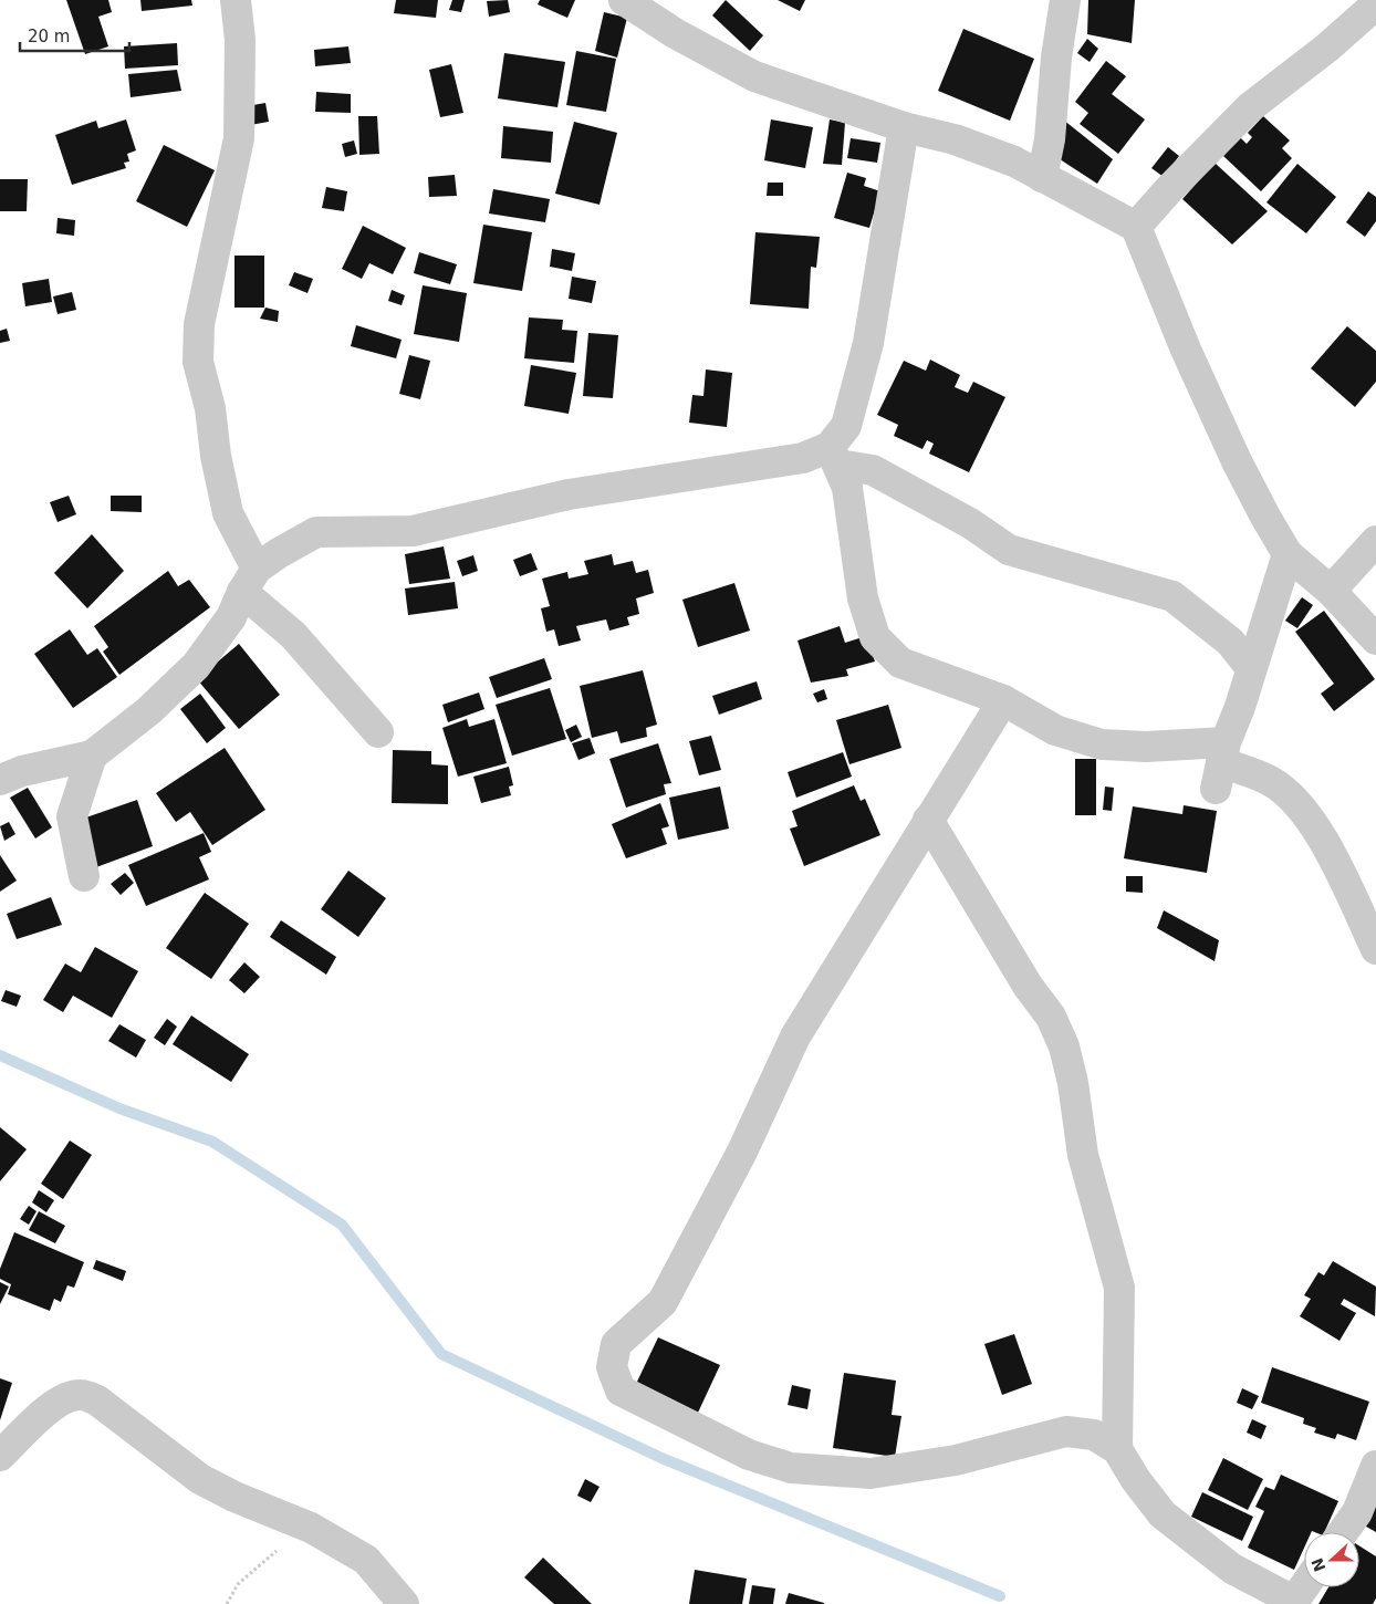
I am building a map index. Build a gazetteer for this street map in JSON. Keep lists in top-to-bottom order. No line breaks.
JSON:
{"scale_bar":"20 m","north":"left"}
